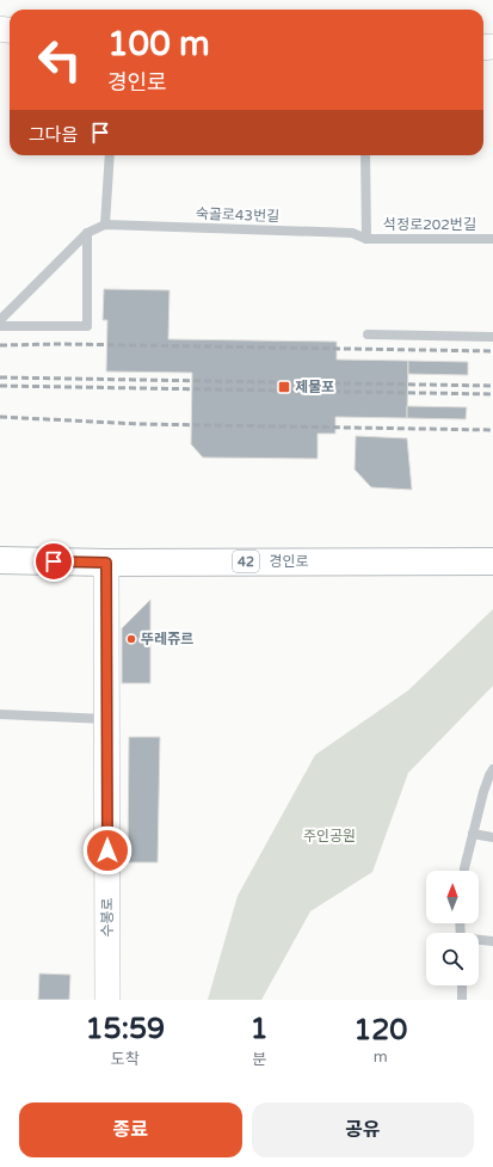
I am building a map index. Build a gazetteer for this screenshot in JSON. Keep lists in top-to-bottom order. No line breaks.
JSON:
{"streets":{"main road":["42","경인로"],"street":["수봉로"],"lane":["숙골로43번길","석정로202번길"]},"crossings":[["숙골로43번길","석정로202번길"],["경인로","수봉로"]],"parks":["주인공원"],"places":{"transit":["제물포"],"other":["뚜레쥬르"]},"north":"top","page":{"turn":["100 m","경인로"],"then":"그다음","eta":["15:59","도착","1","분","120","m"],"buttons":["종료","공유"]}}
